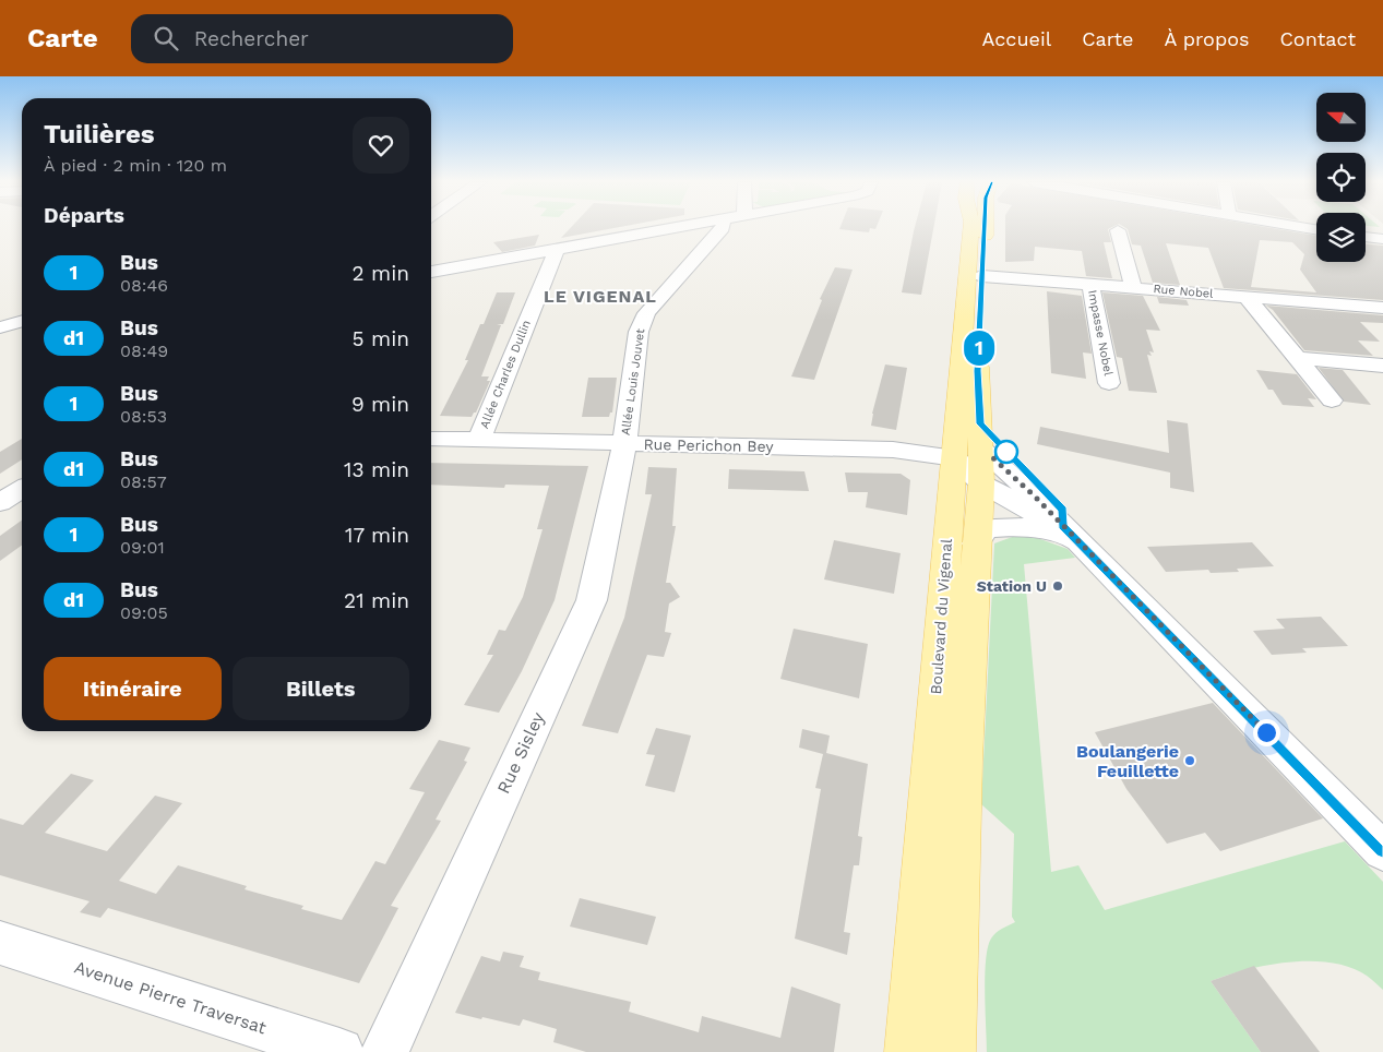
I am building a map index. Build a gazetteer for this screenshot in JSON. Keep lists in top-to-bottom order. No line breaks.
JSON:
{"streets":{"main road":["Boulevard du Vigenal"],"street":["Rue Nobel","Impasse Nobel","Allée Charles Dullin","Allée Louis Jouvet","Rue Perichon Bey","Rue Sisley","Avenue Pierre Traversat"]},"crossings":[["Rue Nobel","Impasse Nobel"],["Rue Nobel","Boulevard du Vigenal"],["Allée Charles Dullin","Rue Perichon Bey"],["Allée Louis Jouvet","Rue Perichon Bey"],["Allée Louis Jouvet","Rue Sisley"],["Rue Perichon Bey","Boulevard du Vigenal"],["Rue Perichon Bey","Rue Sisley"]],"districts":["LE VIGENAL"],"places":["Station U","Boulangerie Feuillette"],"lines":["bus line 1"],"north":"left","page":{"header":"Carte","search":"Rechercher","nav":["Accueil","Carte","À propos","Contact"],"on_map":"1","heading":[["Tuilières","À pied · 2 min · 120 m"],"Départs"],"list":[{"mark":"1","name":"Bus","note":"08:46","value":"2 min"},{"mark":"d1","name":"Bus","note":"08:49","value":"5 min"},{"mark":"1","name":"Bus","note":"08:53","value":"9 min"},{"mark":"d1","name":"Bus","note":"08:57","value":"13 min"},{"mark":"1","name":"Bus","note":"09:01","value":"17 min"},{"mark":"d1","name":"Bus","note":"09:05","value":"21 min"}],"buttons":["Itinéraire","Billets"]}}
